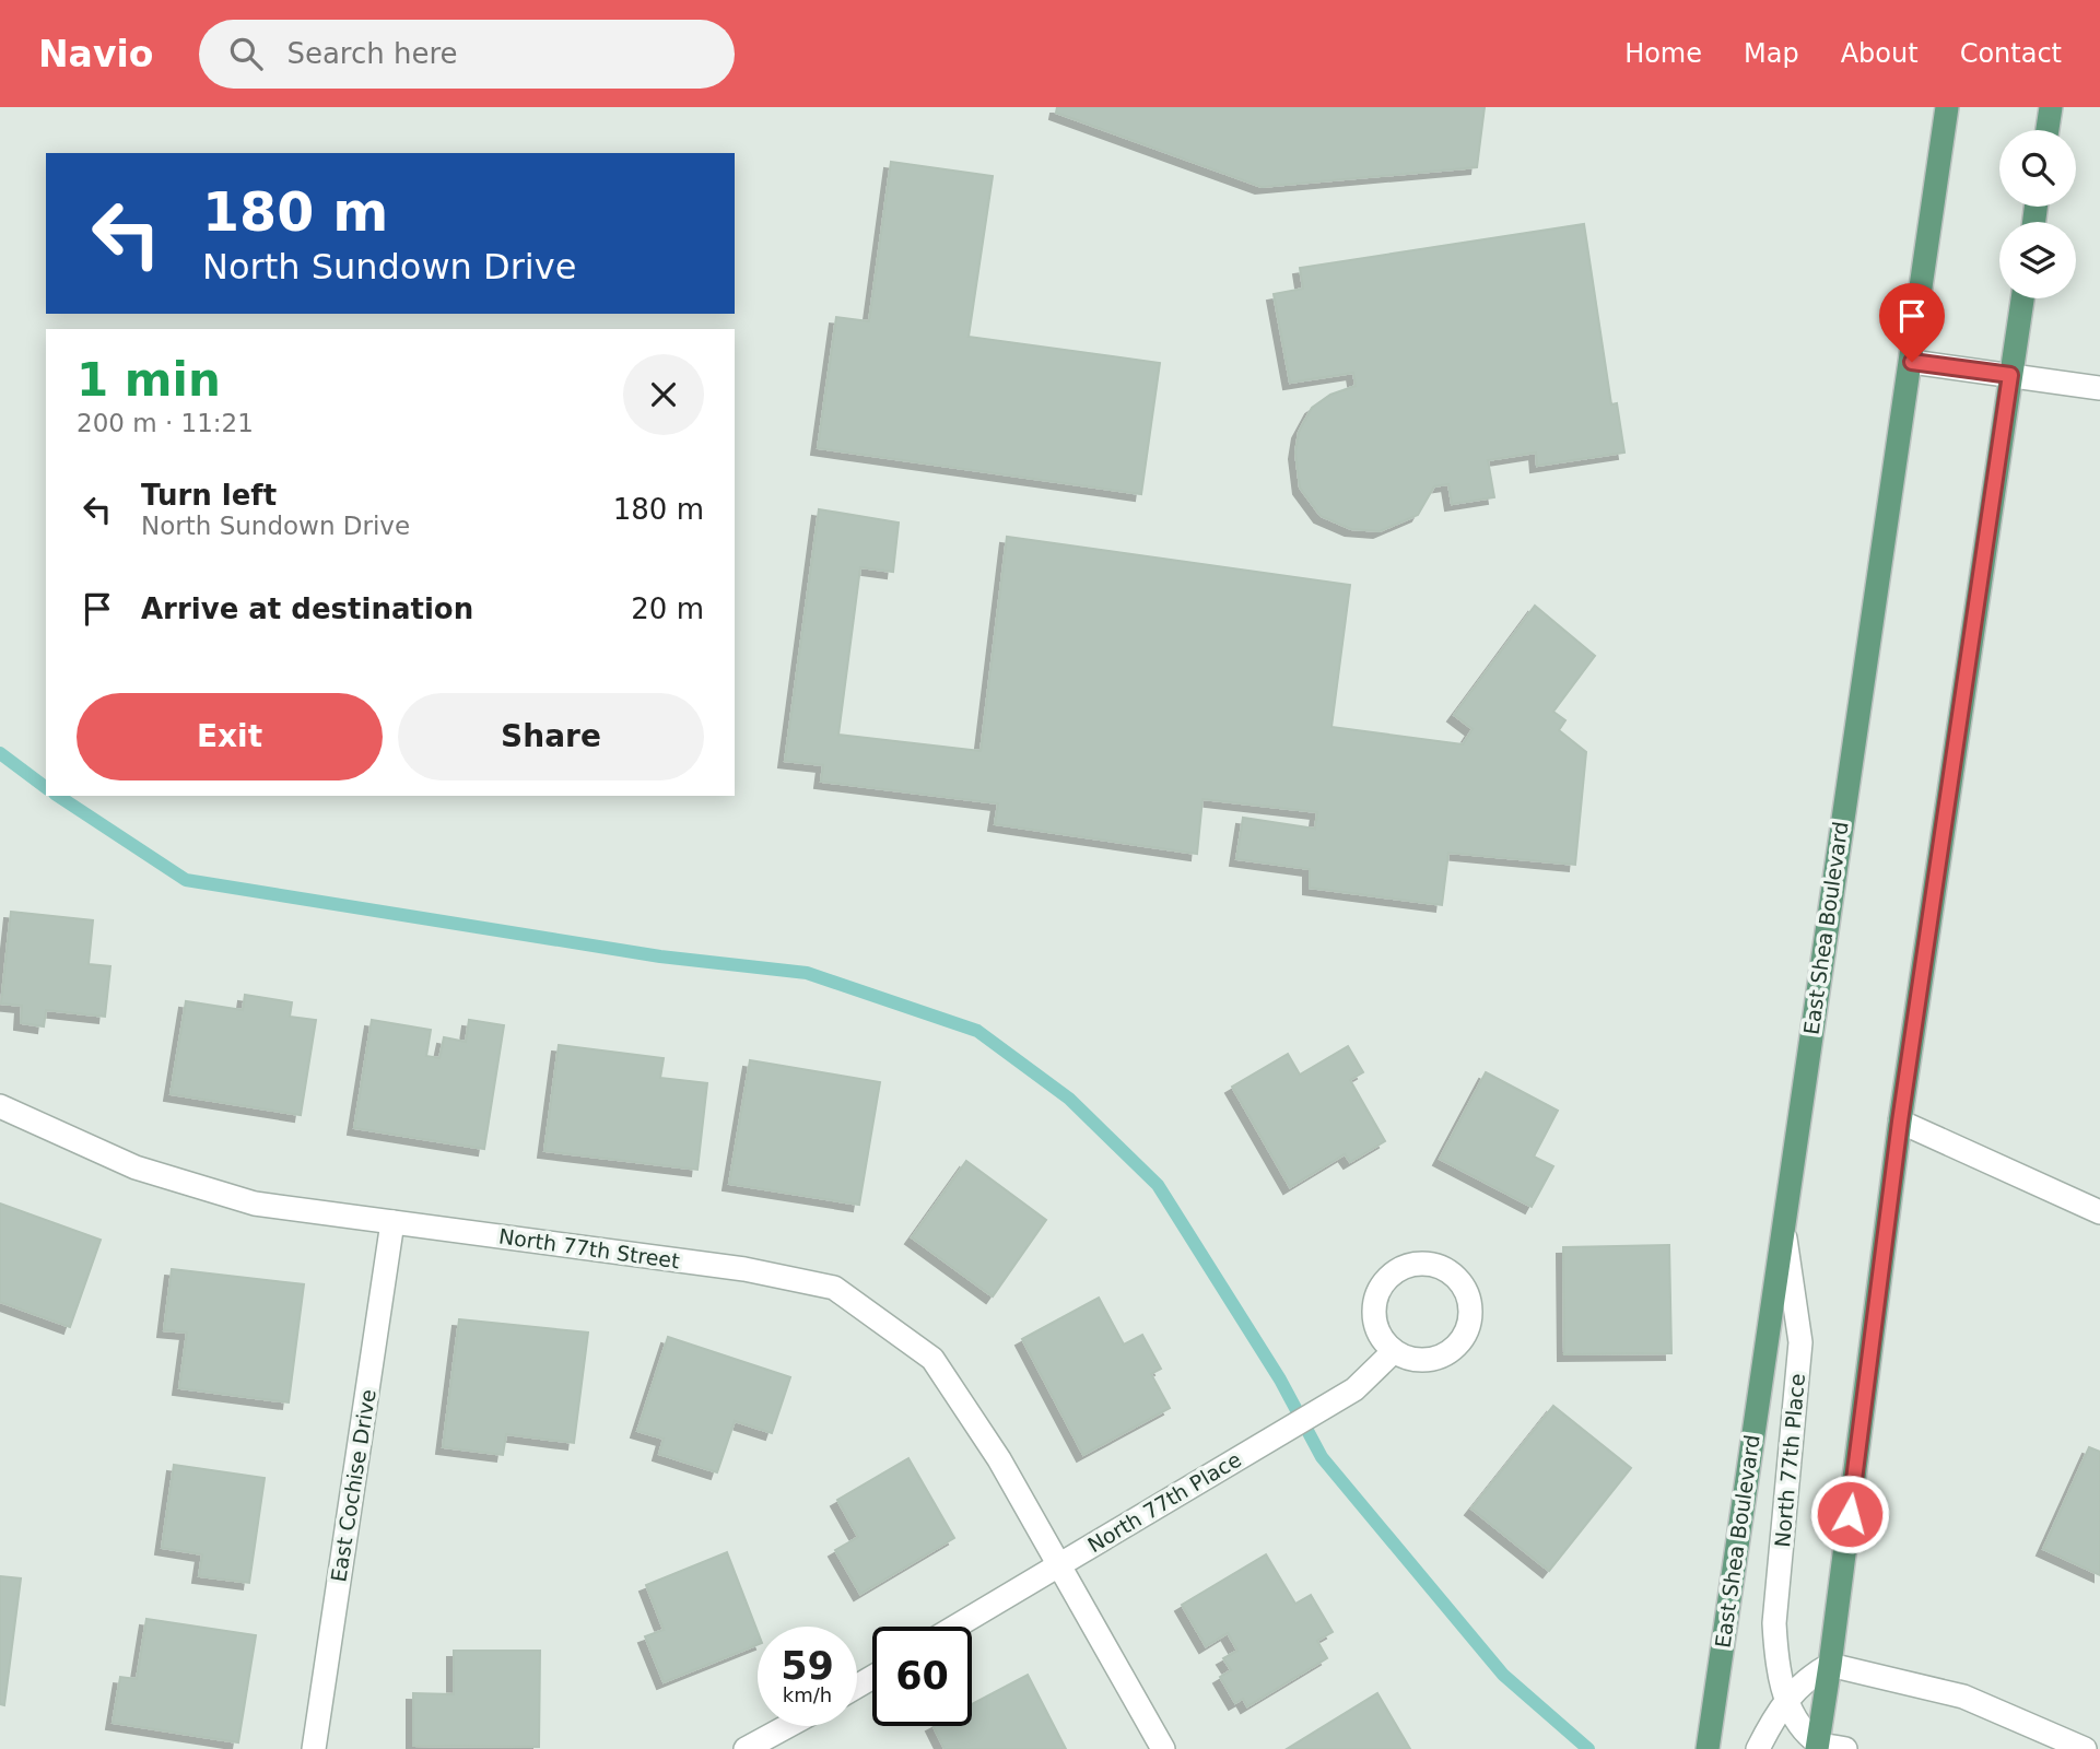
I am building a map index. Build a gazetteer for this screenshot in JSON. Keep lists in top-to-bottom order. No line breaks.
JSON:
{"streets":{"main road":["East Shea Boulevard"],"street":["North 77th Street","North 77th Place","East Cochise Drive"]},"crossings":[["East Shea Boulevard","North 77th Place"],["North 77th Street","North 77th Place"],["North 77th Street","East Cochise Drive"]],"page":{"header":"Navio","search":"Search here","nav":["Home","Map","About","Contact"],"turn":["180 m","North Sundown Drive"],"heading":["1 min","200 m · 11:21"],"list":[{"name":"Turn left","note":"North Sundown Drive","value":"180 m"},{"name":"Arrive at destination","value":"20 m"}],"buttons":["Exit","Share"],"speed":"59 km/h","limit":"60"}}
